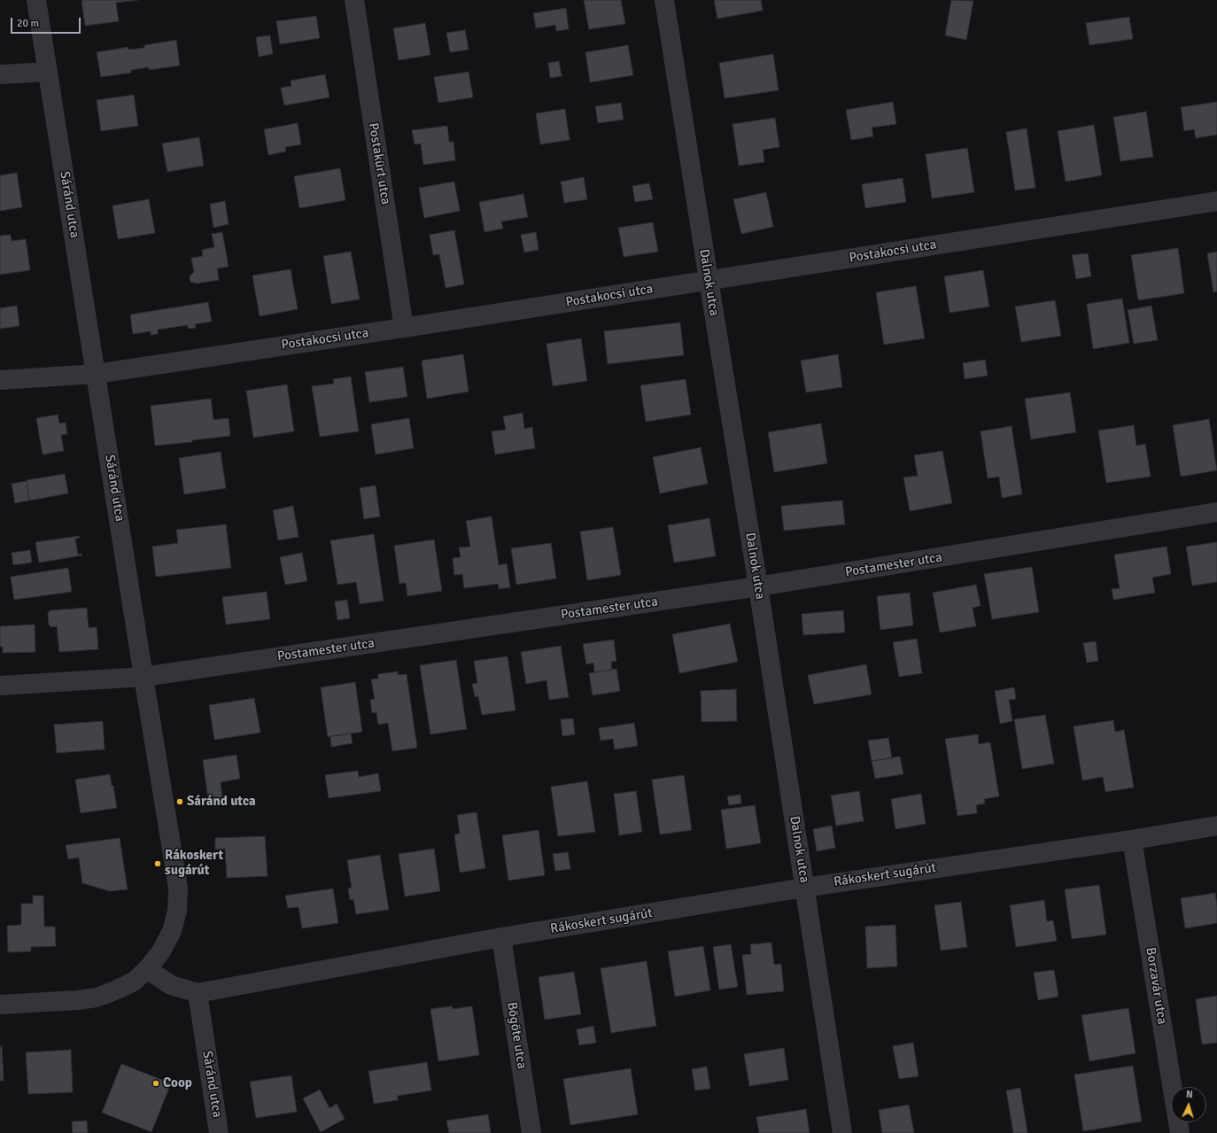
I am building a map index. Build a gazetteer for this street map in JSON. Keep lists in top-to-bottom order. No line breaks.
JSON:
{"streets":{"street":["Postakürt utca","Sáránd utca","Postakocsi utca","Dalnok utca","Postamester utca","Rákoskert sugárút","Borzavár utca","Bögöte utca"]},"crossings":[["Postakürt utca","Postakocsi utca"],["Sáránd utca","Postakocsi utca"],["Sáránd utca","Postamester utca"],["Sáránd utca","Rákoskert sugárút"],["Postakocsi utca","Dalnok utca"],["Dalnok utca","Postamester utca"],["Dalnok utca","Rákoskert sugárút"],["Rákoskert sugárút","Borzavár utca"],["Rákoskert sugárút","Bögöte utca"]],"places":["Sáránd utca","Rákoskert sugárút","Coop"],"scale_bar":"20 m","north":"top"}
